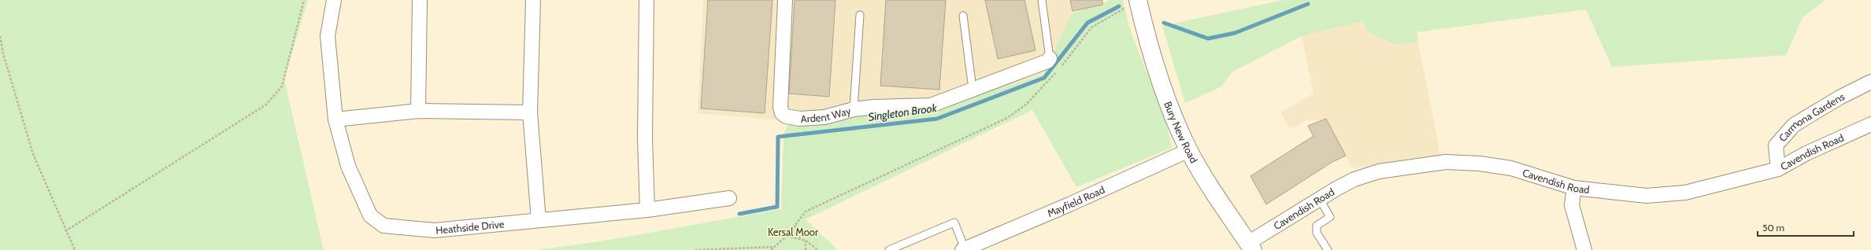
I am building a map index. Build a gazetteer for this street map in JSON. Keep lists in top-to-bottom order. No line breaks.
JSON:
{"streets":{"highway":["Bury New Road"],"street":["Ardent Way","Carmona Gardens","Cavendish Road","Mayfield Road","Heathside Drive"]},"crossings":[["Carmona Gardens","Cavendish Road"],["Bury New Road","Cavendish Road"],["Bury New Road","Mayfield Road"]],"water":["Singleton Brook"],"parks":["Kersal Moor"],"scale_bar":"50 m"}
